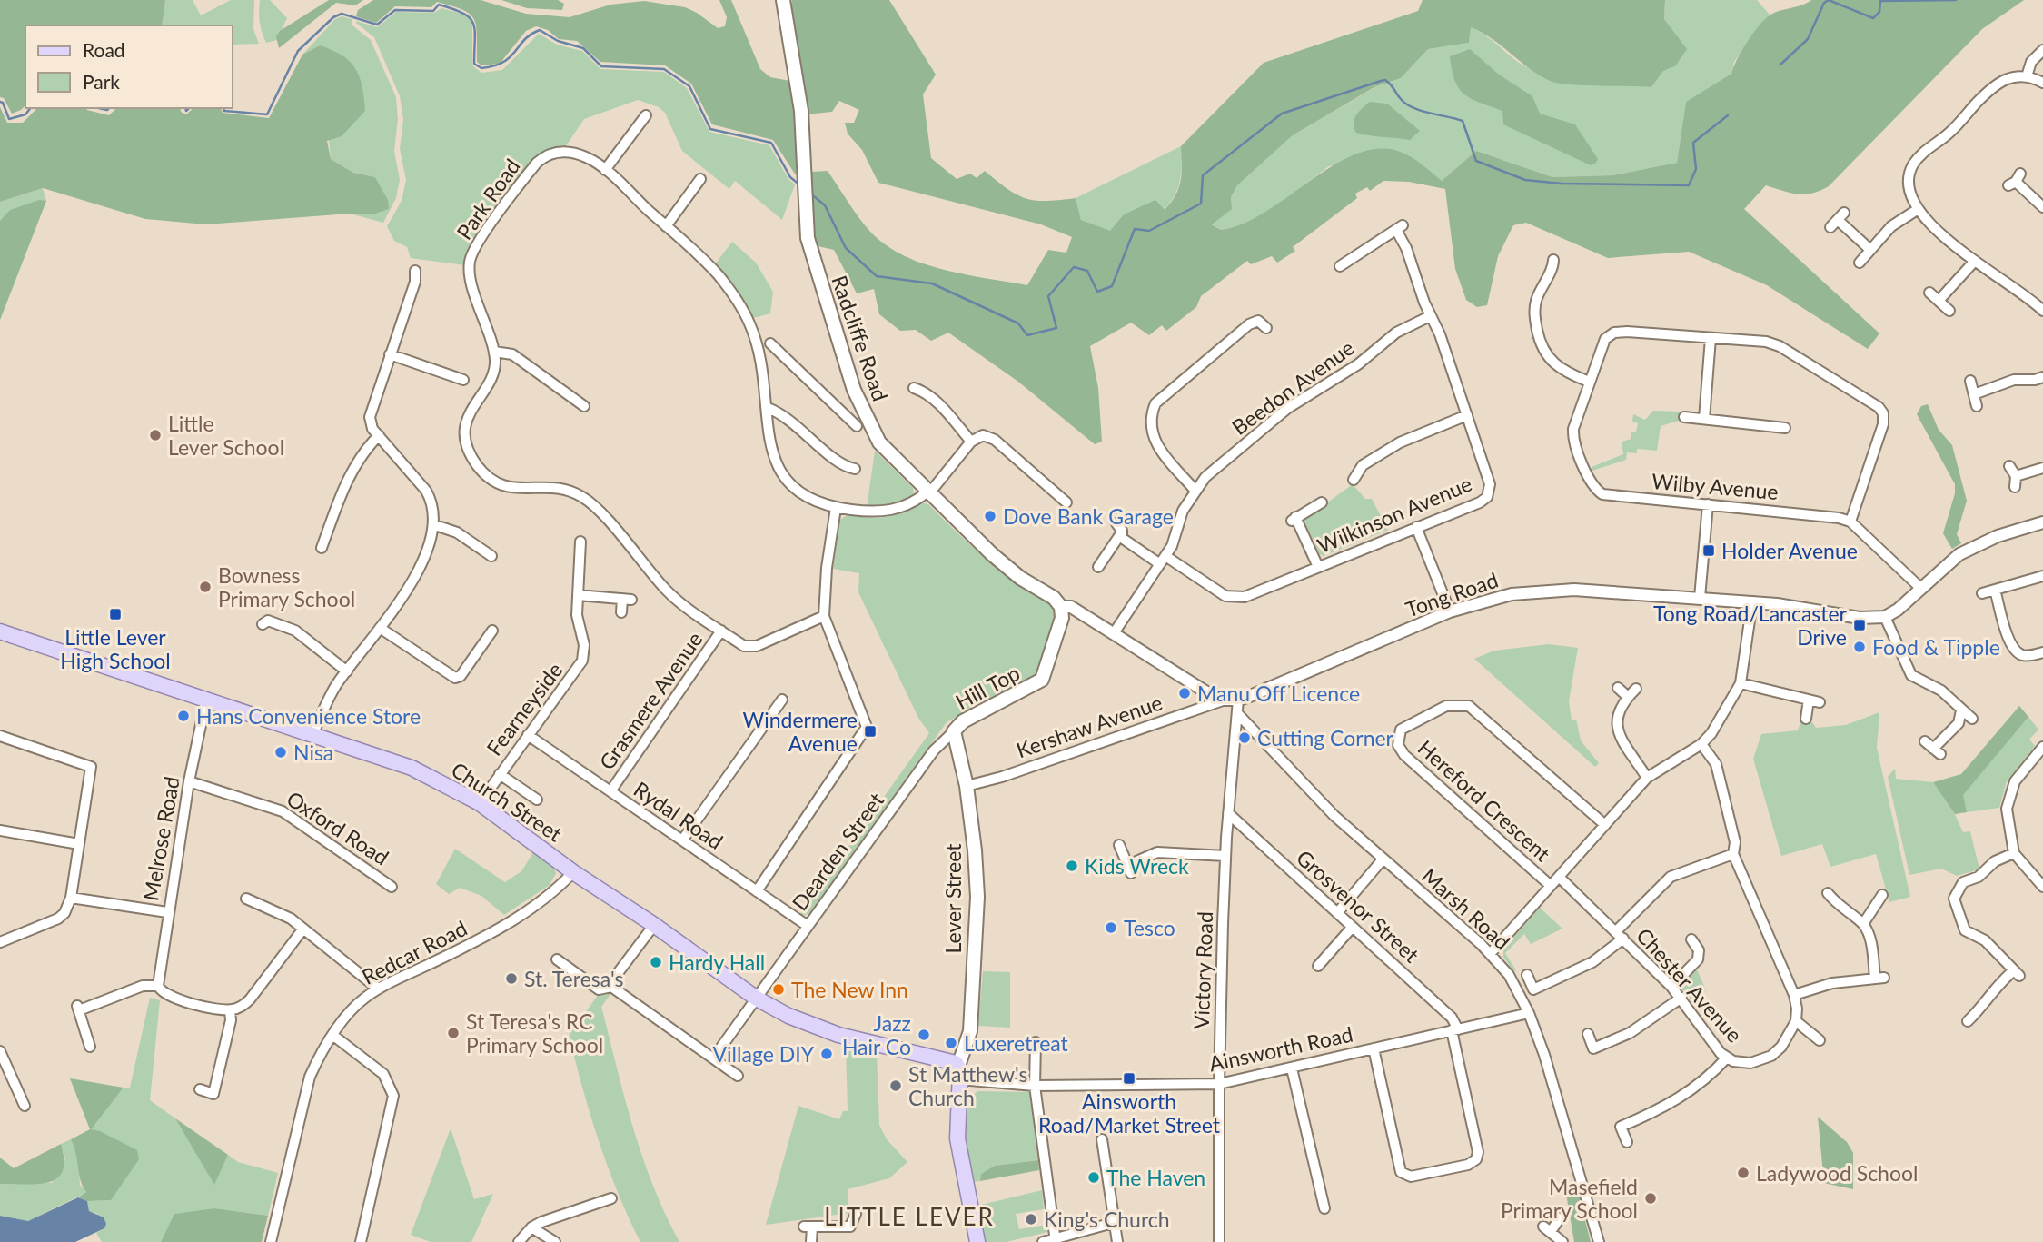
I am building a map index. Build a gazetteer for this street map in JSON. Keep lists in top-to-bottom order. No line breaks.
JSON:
{"streets":{"main road":["Radcliffe Road","Hill Top","Church Street","Lever Street"],"street":["Park Road","Beedon Avenue","Wilby Avenue","Wilkinson Avenue","Tong Road","Grasmere Avenue","Fearneyside","Kershaw Avenue","Hereford Crescent","Rydal Road","Oxford Road","Melrose Road","Dearden Street","Grosvenor Street","Marsh Road","Redcar Road","Victory Road","Chester Avenue","Ainsworth Road"]},"crossings":[["Park Road","Radcliffe Road"],["Park Road","Grasmere Avenue"],["Radcliffe Road","Hill Top"],["Beedon Avenue","Wilkinson Avenue"],["Tong Road","Kershaw Avenue"],["Tong Road","Victory Road"],["Hill Top","Dearden Street"],["Hill Top","Lever Street"],["Grasmere Avenue","Rydal Road"],["Fearneyside","Church Street"],["Fearneyside","Rydal Road"],["Kershaw Avenue","Lever Street"],["Church Street","Melrose Road"],["Church Street","Dearden Street"],["Church Street","Lever Street"],["Church Street","Redcar Road"],["Church Street","Ainsworth Road"],["Rydal Road","Dearden Street"],["Oxford Road","Melrose Road"],["Dearden Street","Lever Street"],["Lever Street","Ainsworth Road"],["Grosvenor Street","Victory Road"],["Grosvenor Street","Ainsworth Road"],["Marsh Road","Victory Road"],["Marsh Road","Ainsworth Road"],["Victory Road","Ainsworth Road"]],"districts":["LITTLE LEVER"],"places":{"other":["Little Lever School","Dove Bank Garage","Bowness Primary School","Food & Tipple","Manu Off Licence","Hans Convenience Store","Cutting Corner","Nisa","Kids Wreck","Tesco","Hardy Hall","St. Teresa's","The New Inn","St Teresa's RC Primary School","Jazz Hair Co","Luxeretreat","Village DIY","St Matthew's Church","Ladywood School","The Haven","Masefield Primary School","King's Church"],"transit":["Holder Avenue","Little Lever High School","Tong Road/Lancaster Drive","Windermere Avenue","Ainsworth Road/Market Street"]},"legend":["Road","Park"]}
